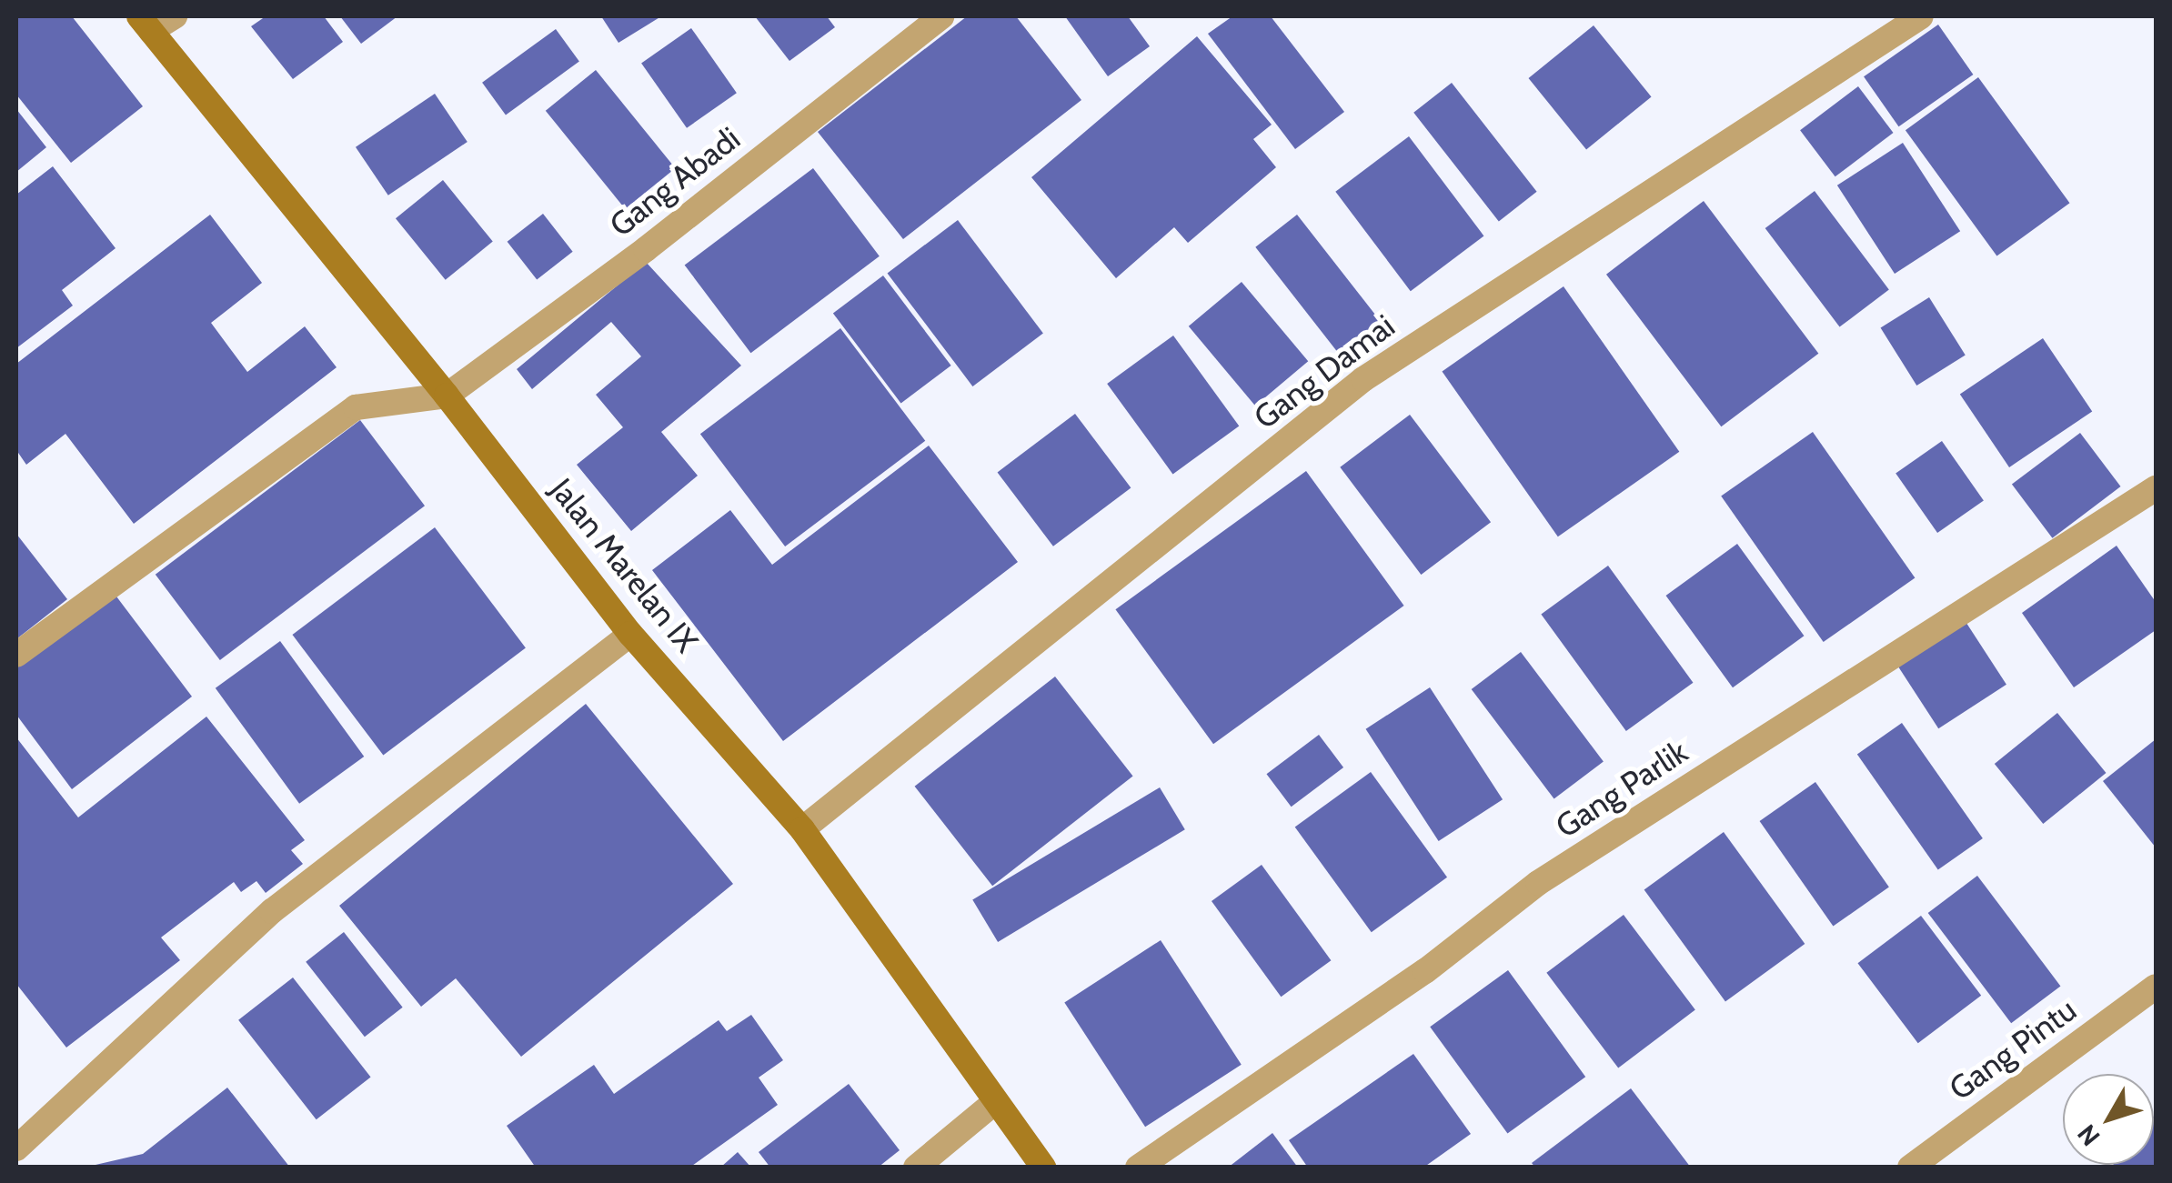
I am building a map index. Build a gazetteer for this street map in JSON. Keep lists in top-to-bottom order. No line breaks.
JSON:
{"streets":{"main road":["Jalan Marelan IX"],"street":["Gang Abadi","Gang Damai","Gang Parlik","Gang Pintu"]},"crossings":[["Gang Abadi","Jalan Marelan IX"],["Gang Damai","Jalan Marelan IX"]],"north":"bottom left"}
